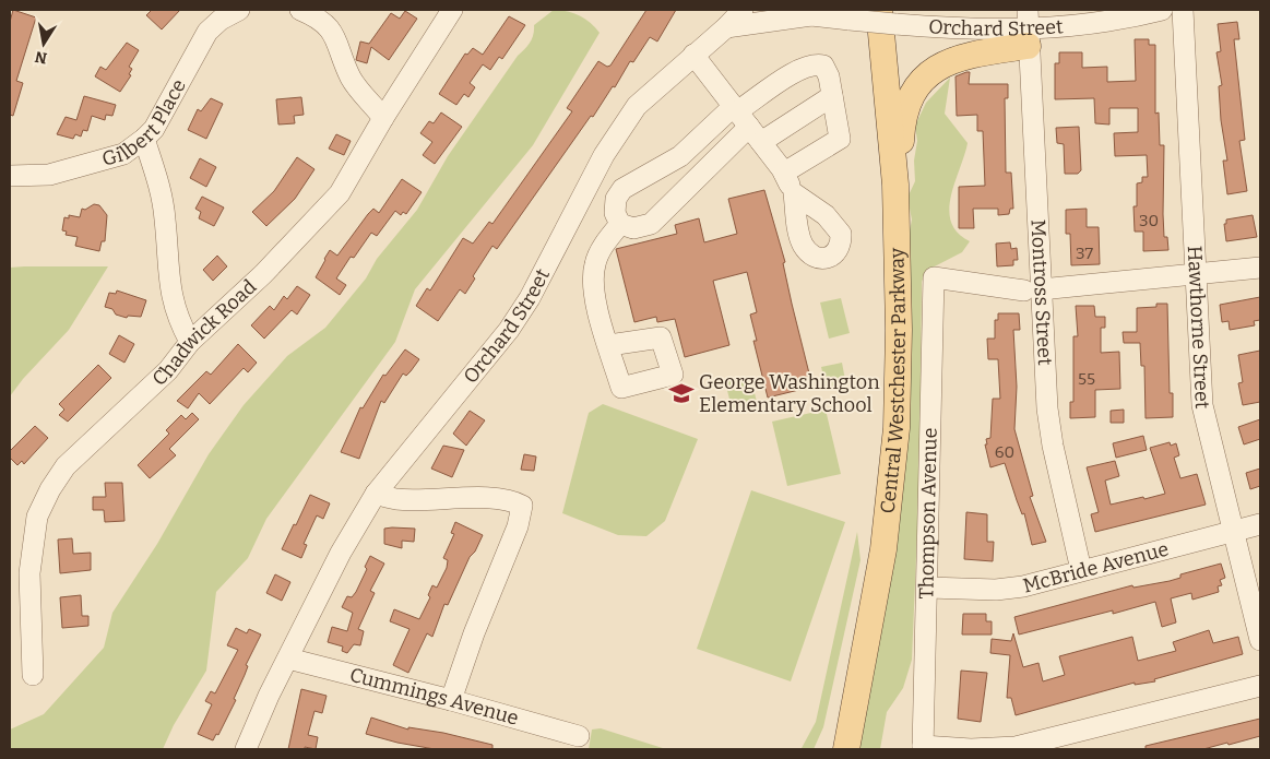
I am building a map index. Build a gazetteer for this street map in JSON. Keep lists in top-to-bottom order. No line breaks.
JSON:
{"streets":{"main road":["Central Westchester Parkway"],"street":["Orchard Street","Gilbert Place","Montross Street","Hawthorne Street","Chadwick Road","Thompson Avenue","McBride Avenue","Cummings Avenue"]},"crossings":[["Orchard Street","Montross Street"],["Orchard Street","Central Westchester Parkway"],["Orchard Street","Cummings Avenue"],["Montross Street","Thompson Avenue"],["Montross Street","McBride Avenue"],["Hawthorne Street","McBride Avenue"],["Thompson Avenue","McBride Avenue"]],"places":{"school or university":["George Washington Elementary School"]},"house_numbers":["30","37","55","60"],"north":"bottom"}
